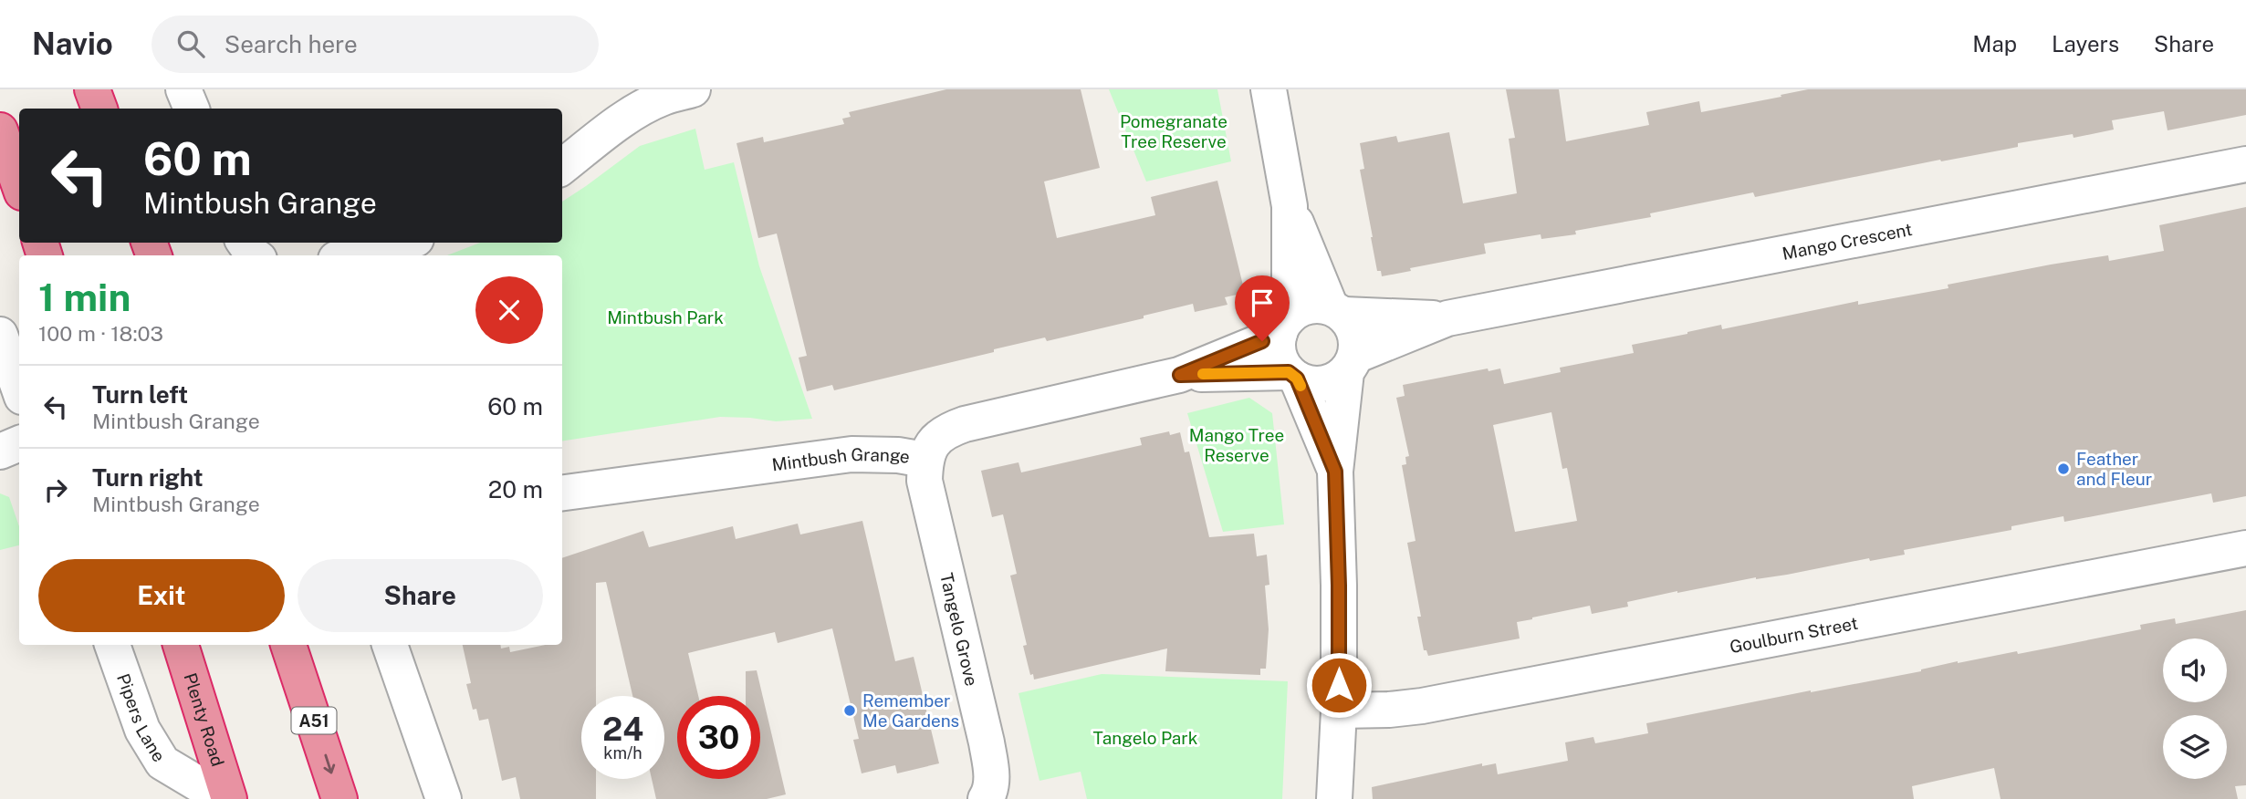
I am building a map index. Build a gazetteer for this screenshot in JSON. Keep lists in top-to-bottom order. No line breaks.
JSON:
{"streets":{"highway":["Plenty Road","A51"],"street":["Mango Crescent","Mintbush Grange","Tangelo Grove","Goulburn Street","Pipers Lane"]},"crossings":[["Mango Crescent","Mintbush Grange"],["Mintbush Grange","Tangelo Grove"]],"parks":["Pomegranate Tree Reserve","Mintbush Park","Mango Tree Reserve","Tangelo Park"],"places":["Feather and Fleur","Remember Me Gardens"],"page":{"header":"Navio","search":"Search here","nav":["Map","Layers","Share"],"turn":["60 m","Mintbush Grange"],"heading":["1 min","100 m · 18:03"],"list":[{"name":"Turn left","note":"Mintbush Grange","value":"60 m"},{"name":"Turn right","note":"Mintbush Grange","value":"20 m"}],"buttons":["Exit","Share"],"speed":"24 km/h","limit":"30"}}
